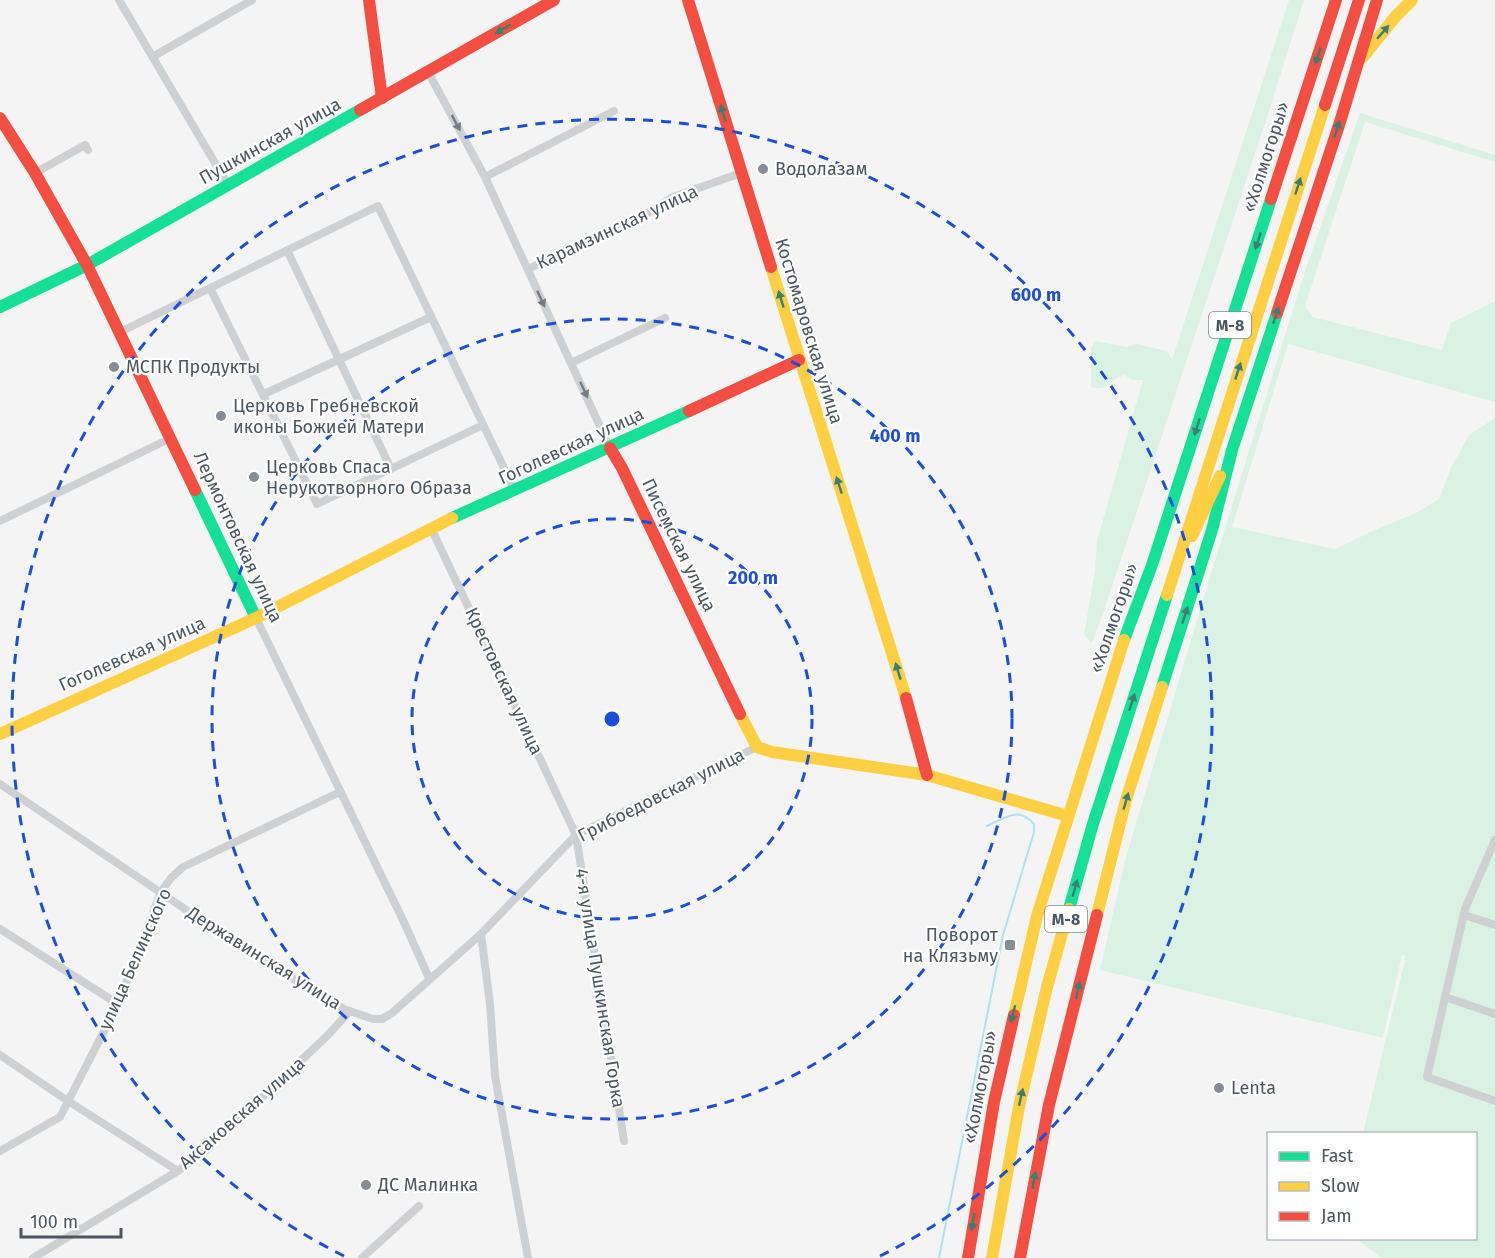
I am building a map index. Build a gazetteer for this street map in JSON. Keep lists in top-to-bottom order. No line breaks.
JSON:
{"streets":{"main road":["Пушкинская улица","«Холмогоры»","М-8","Костомаровская улица","Гоголевская улица","Лермонтовская улица","Писемская улица"],"street":["Карамзинская улица","Крестовская улица","Грибоедовская улица","Державинская улица","улица Белинского","4-я улица Пушкинская Горка","Аксаковская улица"]},"crossings":[["Пушкинская улица","Лермонтовская улица"],["Пушкинская улица","Писемская улица"],["Карамзинская улица","Костомаровская улица"],["Карамзинская улица","Писемская улица"],["Костомаровская улица","Гоголевская улица"],["Гоголевская улица","Лермонтовская улица"],["Гоголевская улица","Писемская улица"],["Гоголевская улица","Крестовская улица"],["Лермонтовская улица","Грибоедовская улица"],["Лермонтовская улица","улица Белинского"],["Писемская улица","Грибоедовская улица"],["Крестовская улица","Грибоедовская улица"],["Крестовская улица","4-я улица Пушкинская Горка"],["Грибоедовская улица","Державинская улица"],["Грибоедовская улица","4-я улица Пушкинская Горка"],["Грибоедовская улица","Аксаковская улица"],["Державинская улица","улица Белинского"],["Державинская улица","Аксаковская улица"]],"one_way":["Костомаровская улица","Писемская улица"],"places":{"other":["Водолазам","МСПК Продукты","Церковь Гребневской иконы Божией Матери","Церковь Спаса Нерукотворного Образа","Lenta","ДС Малинка"],"transit":["Поворот на Клязьму"]},"legend":["Fast","Slow","Jam"],"scale_bar":"100 m","rings":["600 m","400 m","200 m"]}
